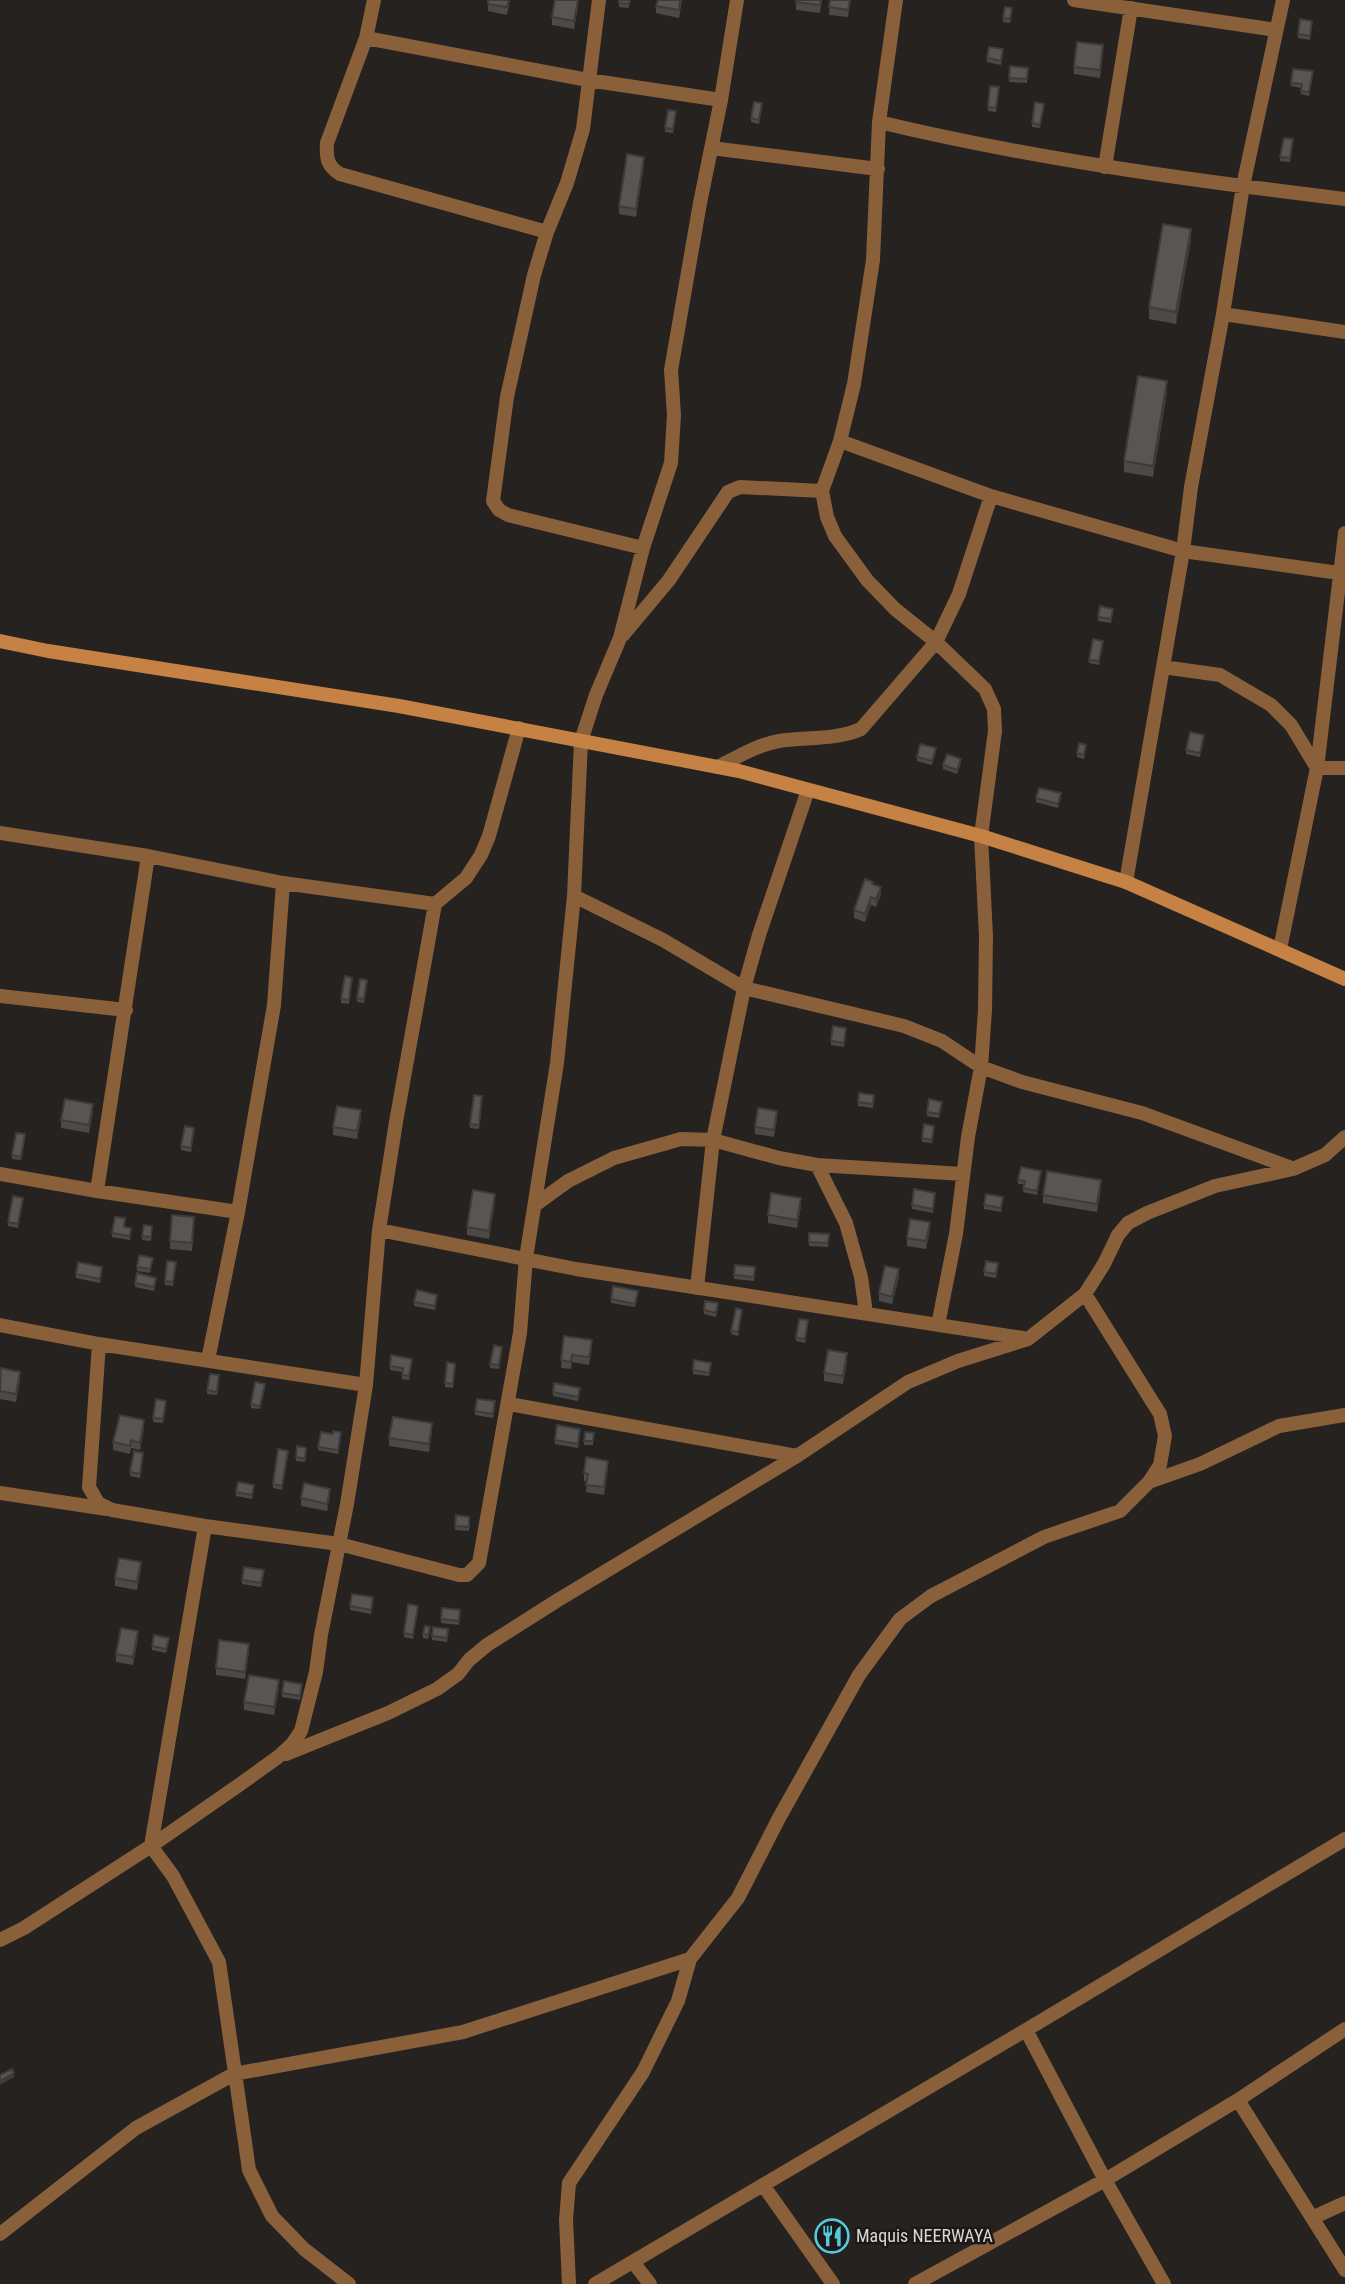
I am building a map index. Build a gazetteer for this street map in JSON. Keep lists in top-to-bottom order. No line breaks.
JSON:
{"places":{"restaurant":["Maquis NEERWAYA"]}}
